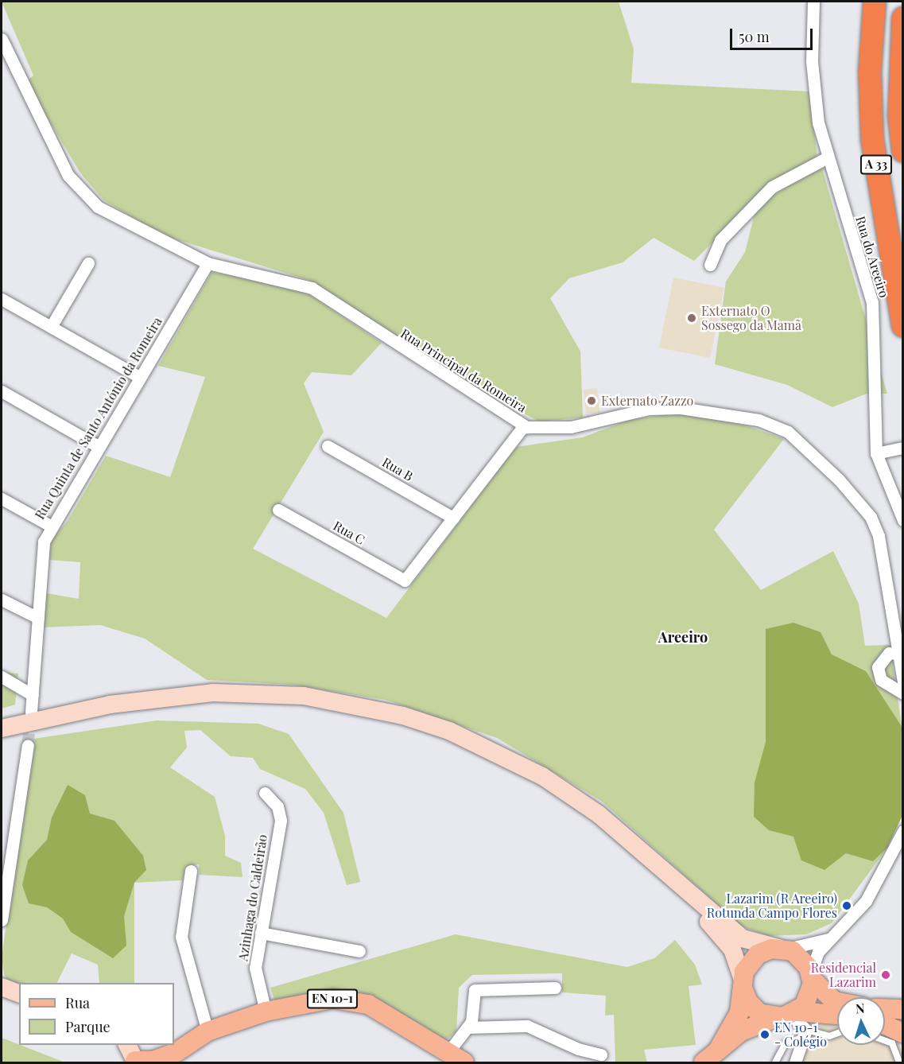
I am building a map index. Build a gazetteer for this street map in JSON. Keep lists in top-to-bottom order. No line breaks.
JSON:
{"streets":{"highway":["A 33"],"main road":["EN 10-1"],"street":["Rua do Areeiro","Rua Principal da Romeira","Rua Quinta de Santo António da Romeira","Rua B","Rua C","Azinhaga do Caldeirão"]},"crossings":[["Rua Principal da Romeira","Rua Quinta de Santo António da Romeira"],["Rua B","Rua C"],["Azinhaga do Caldeirão","EN 10-1"]],"districts":["Areeiro"],"places":["Externato O Sossego da Mamã","Externato Zazzo","Lazarim (R Areeiro) Rotunda Campo Flores","Residencial Lazarim","EN 10-1 - Colégio"],"legend":["Rua","Parque"],"scale_bar":"50 m","north":"top"}
